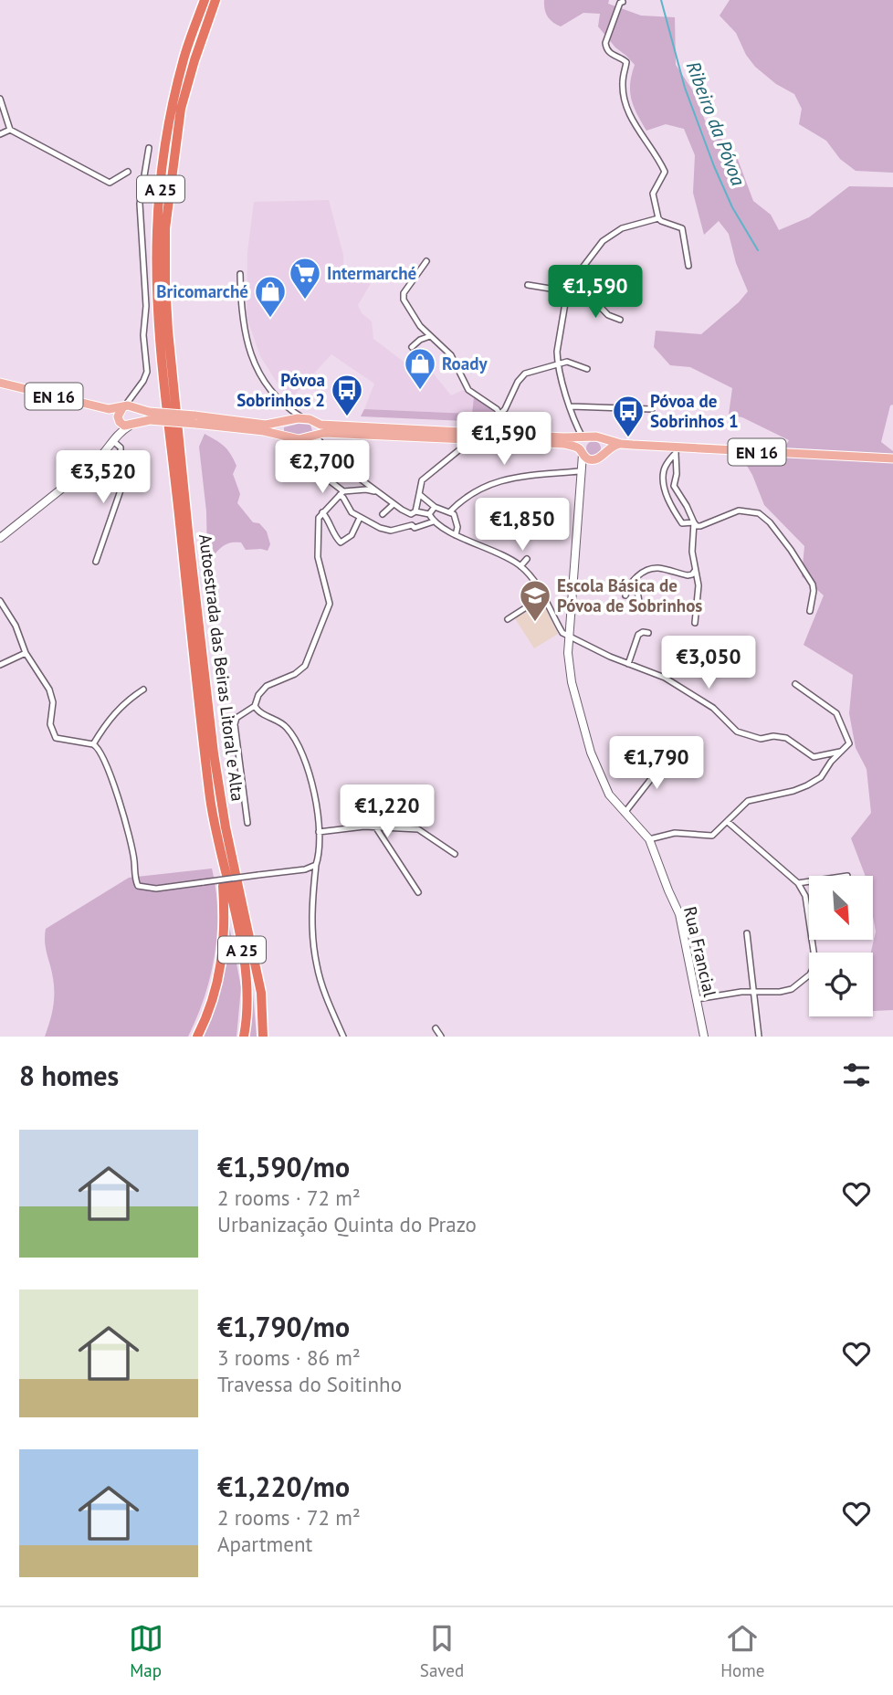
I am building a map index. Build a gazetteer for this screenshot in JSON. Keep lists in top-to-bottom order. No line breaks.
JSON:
{"streets":{"highway":["A 25","Autoestrada das Beiras Litoral e Alta"],"main road":["EN 16"],"street":["Rua Francial"]},"water":["Ribeiro da Póvoa"],"places":{"supermarket":["Intermarché"],"shop":["Bricomarché","Roady"],"bus stop":["Póvoa Sobrinhos 2","Póvoa de Sobrinhos 1"],"school or university":["Escola Básica de Póvoa de Sobrinhos"]},"north":"bottom right","page":{"price":["€1,590","€1,590","€2,700","€3,520","€1,850","€3,050","€1,790","€1,220"],"heading":"8 homes","list":[{"name":"€1,590/mo","note":"2 rooms · 72 m² · Urbanização Quinta do Prazo"},{"name":"€1,790/mo","note":"3 rooms · 86 m² · Travessa do Soitinho"},{"name":"€1,220/mo","note":"2 rooms · 72 m² · Apartment"}],"tabs":["Map","Saved","Home"]}}
